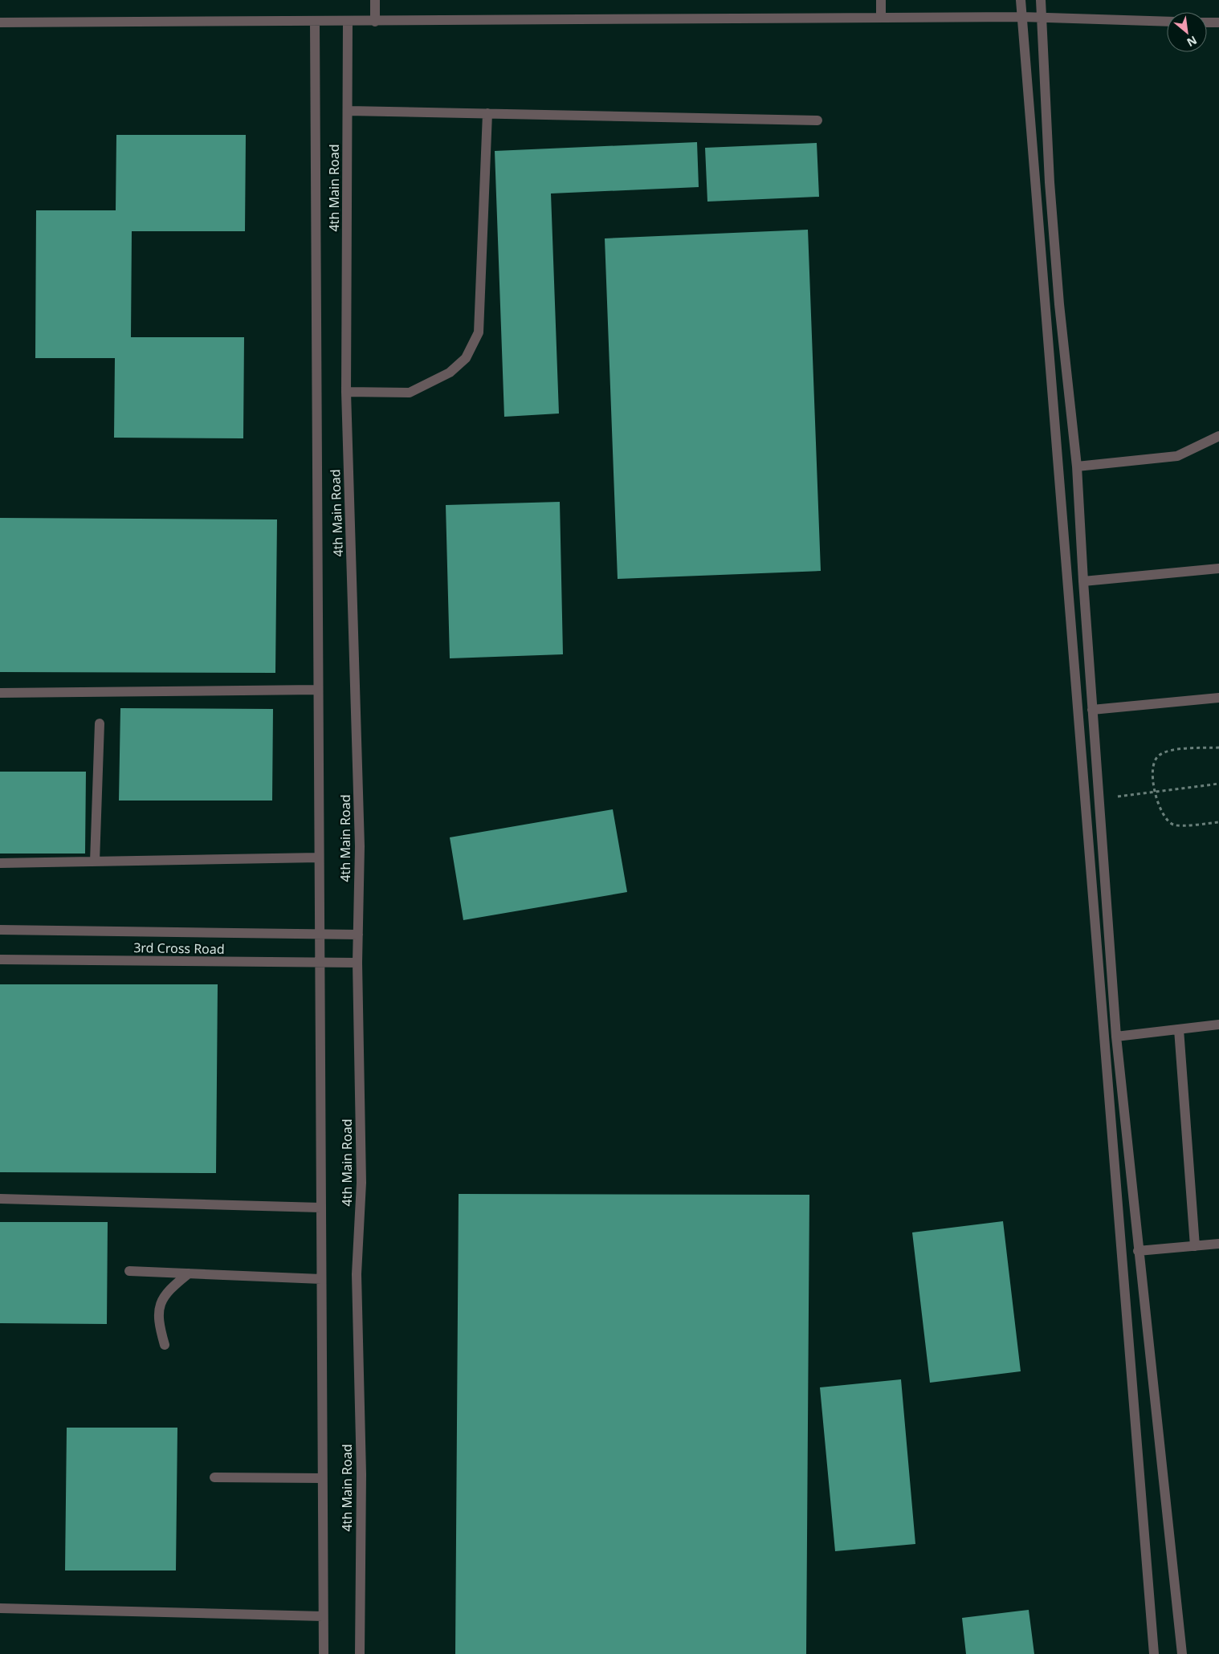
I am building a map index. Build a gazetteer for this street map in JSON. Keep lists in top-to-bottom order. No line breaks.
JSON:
{"streets":{"street":["4th Main Road","3rd Cross Road"]},"crossings":[["4th Main Road","3rd Cross Road"]],"north":"bottom right"}
